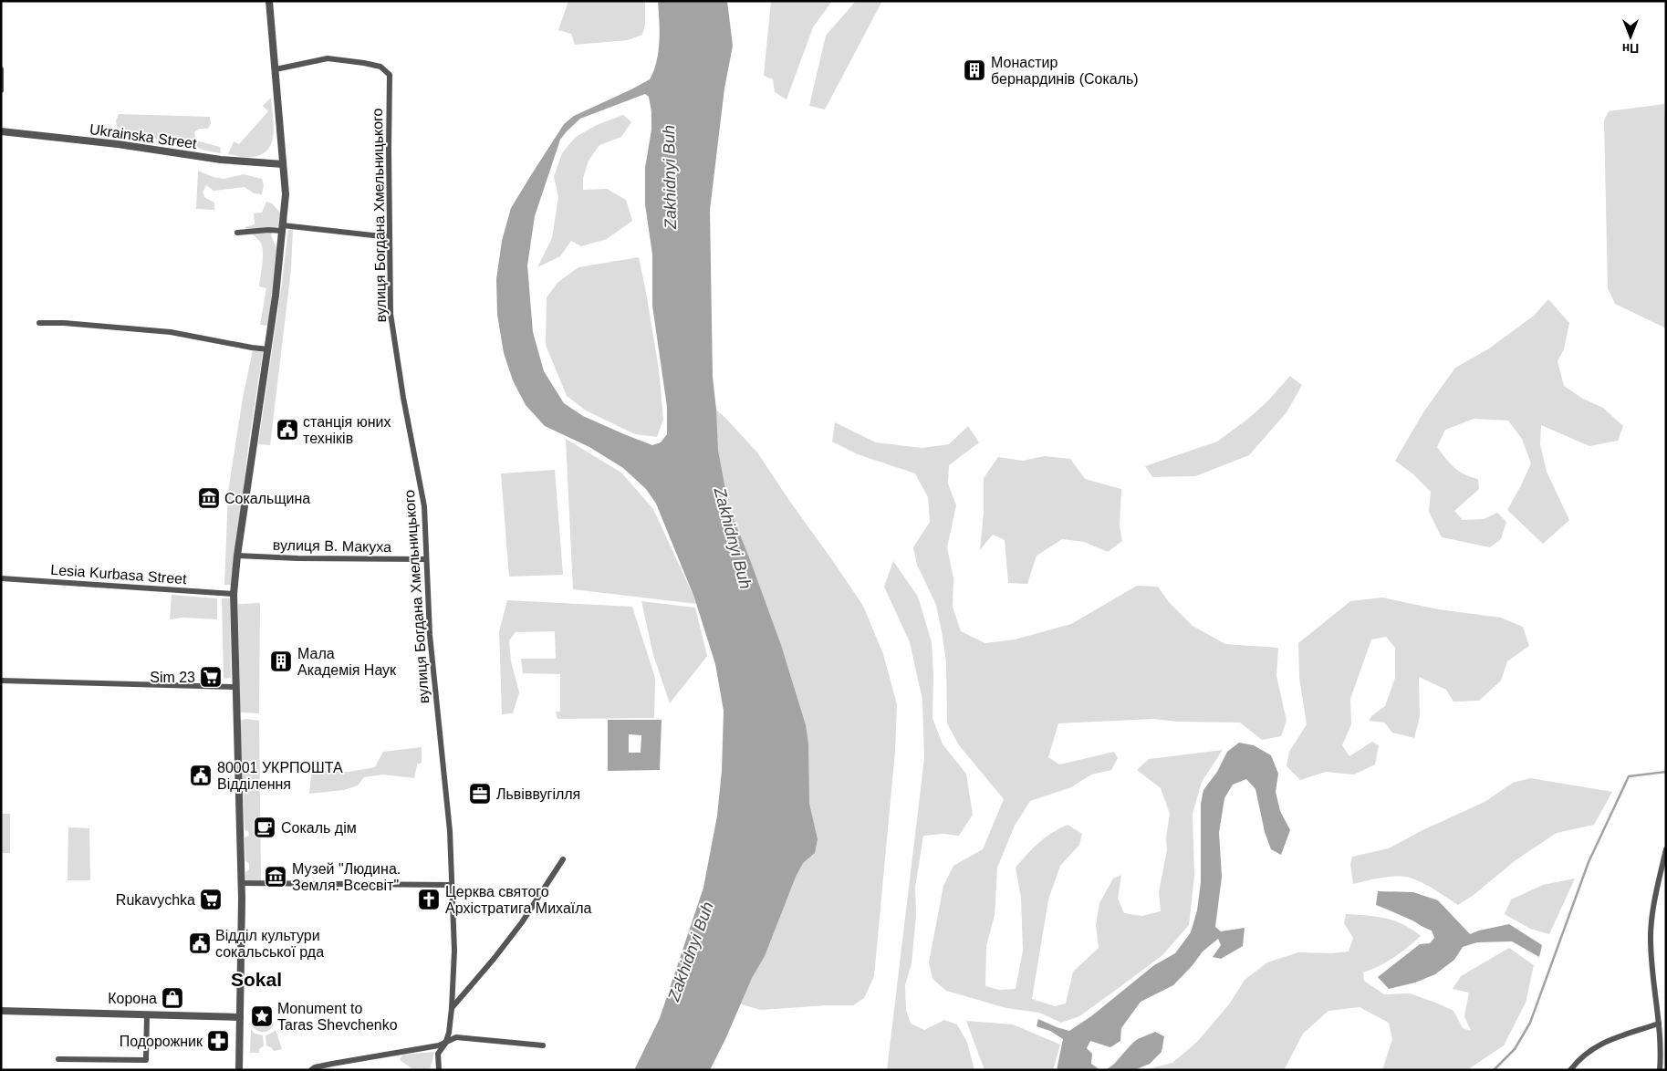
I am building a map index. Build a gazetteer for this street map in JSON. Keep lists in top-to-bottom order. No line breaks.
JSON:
{"streets":{"street":["Ukrainska Street","вулиця Богдана Хмельницького","вулиця В. Макуха","Lesia Kurbasa Street"]},"crossings":[["вулиця Богдана Хмельницького","вулиця В. Макуха"]],"districts":["Sokal"],"water":["Zakhidnyi Buh"],"places":{"building":["Монастир бернардинів (Сокаль)","Мала Академія Наук"],"public building":["станція юних техніків","80001 УКРПОШТА Відділення","Відділ культури сокальської рда"],"museum":["Сокальщина","Музей \"Людина. Земля. Всесвіт\""],"supermarket":["Sim 23","Rukavychka"],"office":["Львіввугілля"],"cafe":["Сокаль дім"],"church":["Церква святого Архістратига Михаїла"],"shop":["Корона"],"place":["Monument to Taras Shevchenko"],"pharmacy":["Подорожник"]},"north":"bottom"}
